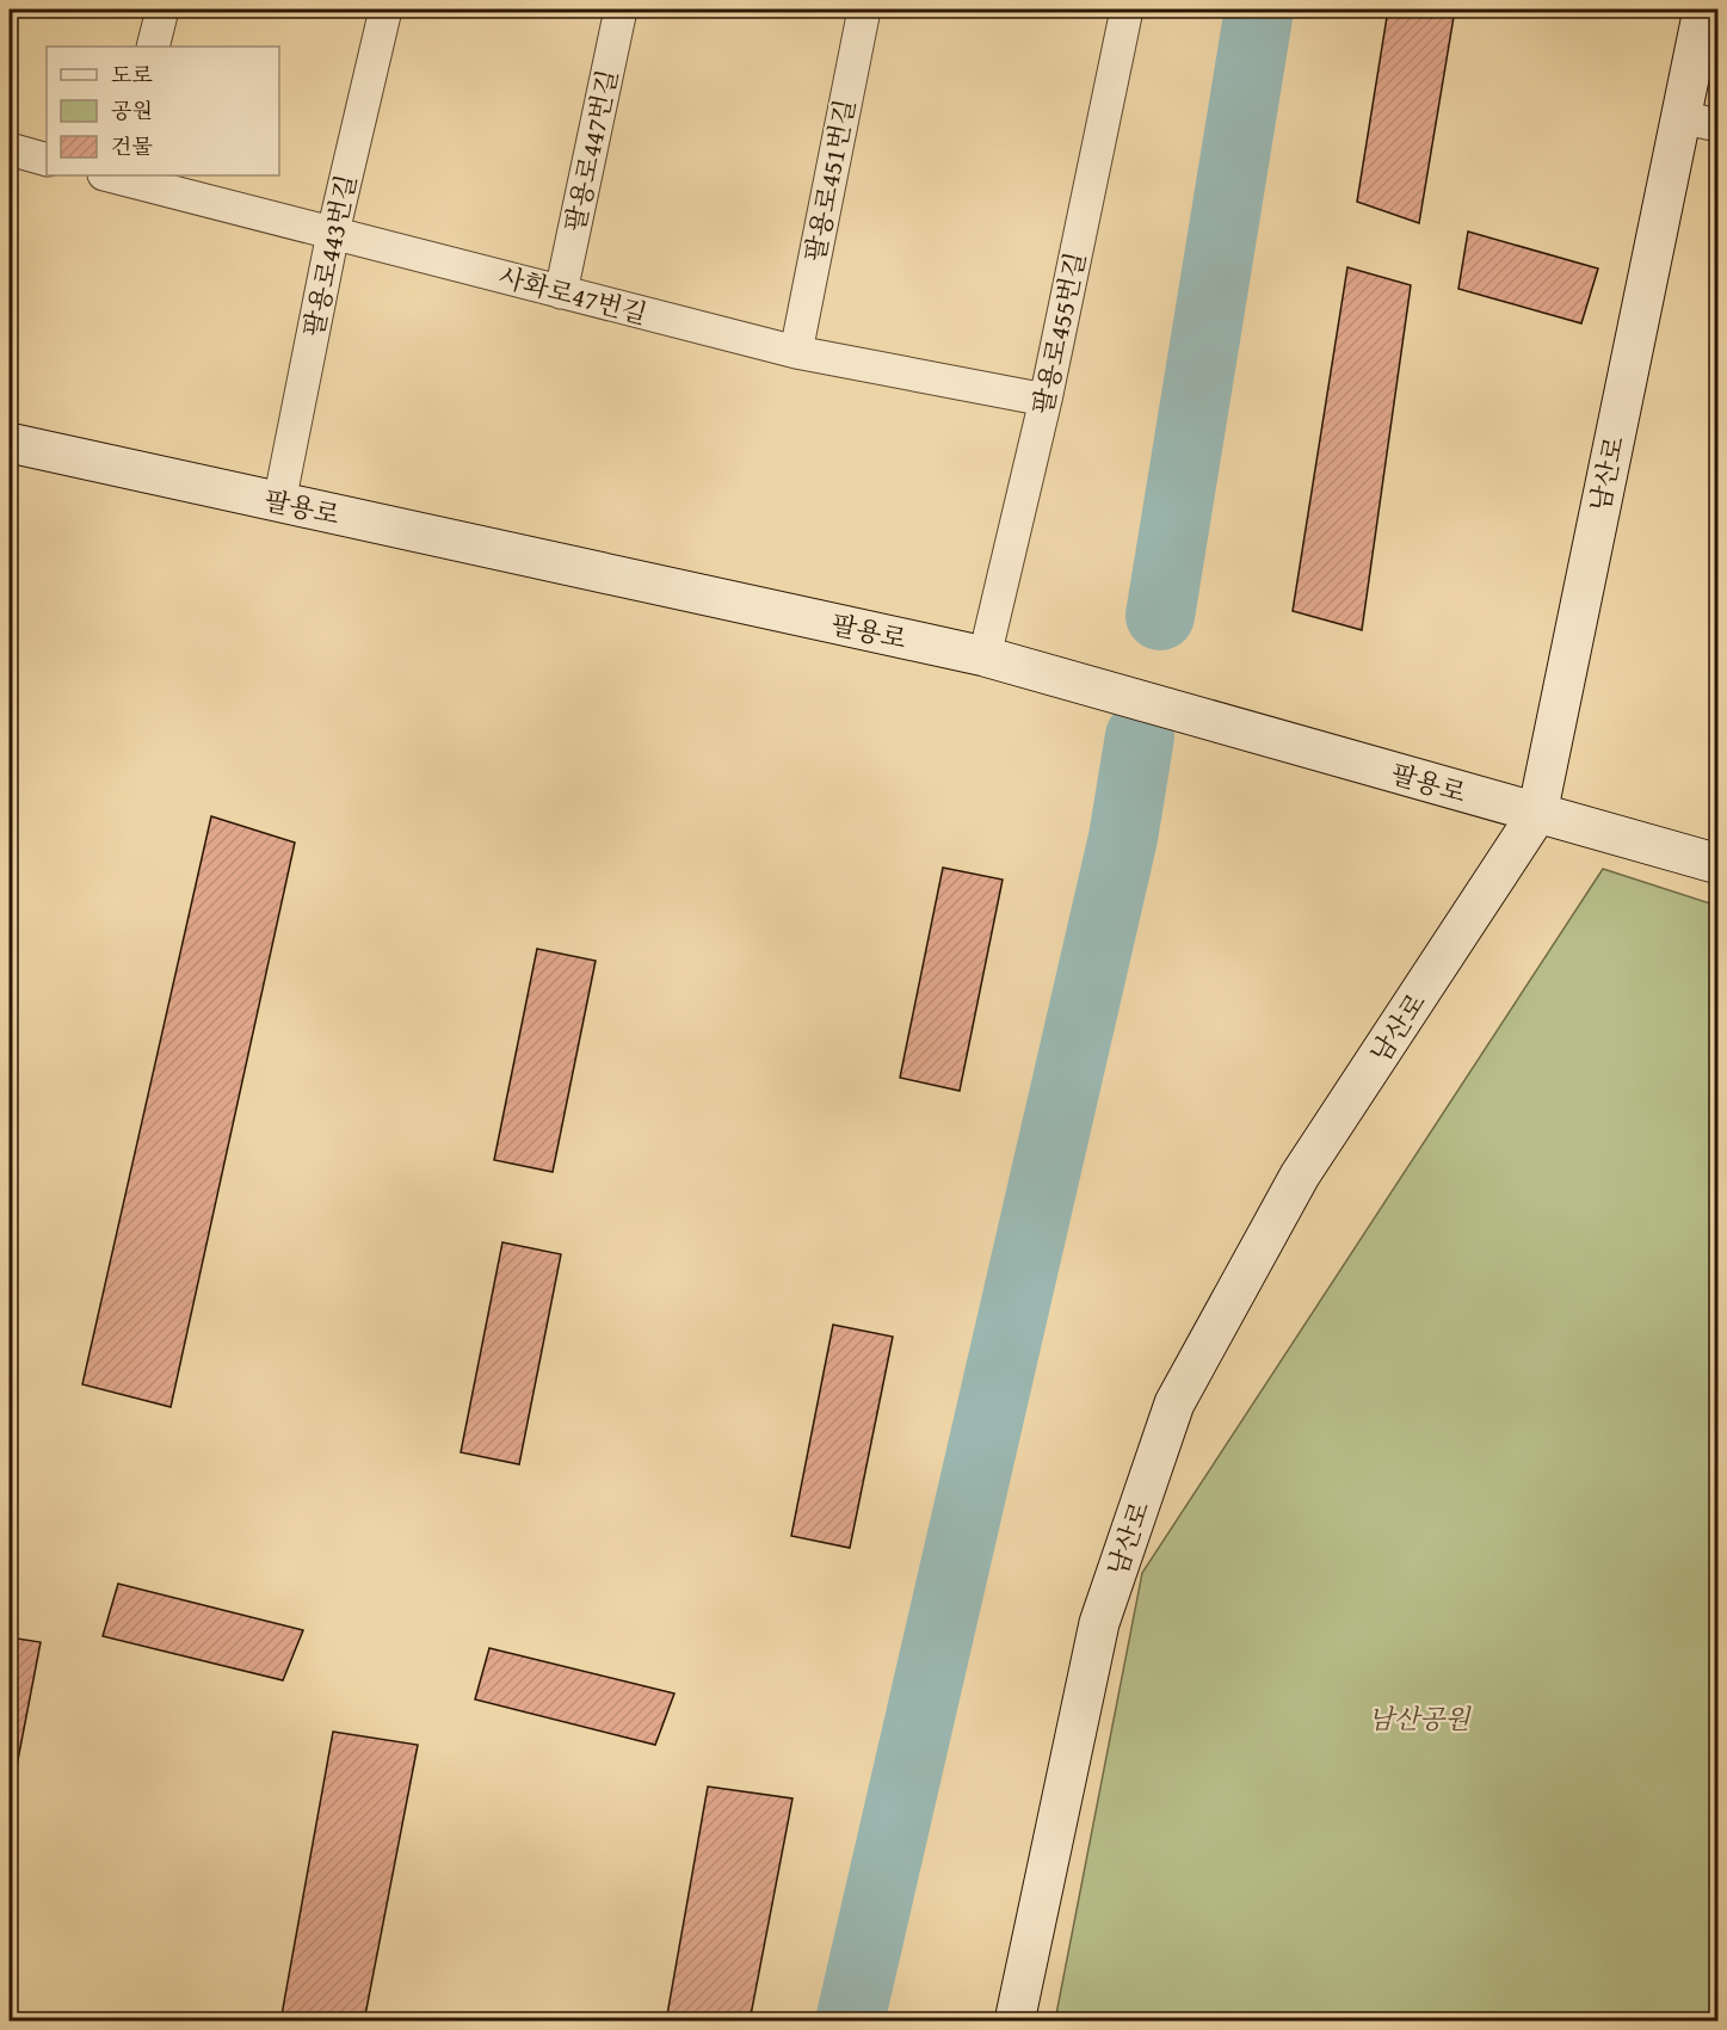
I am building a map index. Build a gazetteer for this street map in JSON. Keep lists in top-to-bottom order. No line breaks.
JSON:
{"streets":{"main road":["남산로","팔용로"],"street":["팔용로447번길","팔용로451번길","팔용로443번길","사화로47번길","팔용로455번길"]},"crossings":[["팔용로447번길","사화로47번길"],["팔용로451번길","사화로47번길"],["팔용로443번길","사화로47번길"],["팔용로443번길","팔용로"],["사화로47번길","팔용로455번길"],["팔용로455번길","팔용로"],["남산로","팔용로"]],"parks":["남산공원"],"legend":["도로","공원","건물"]}
